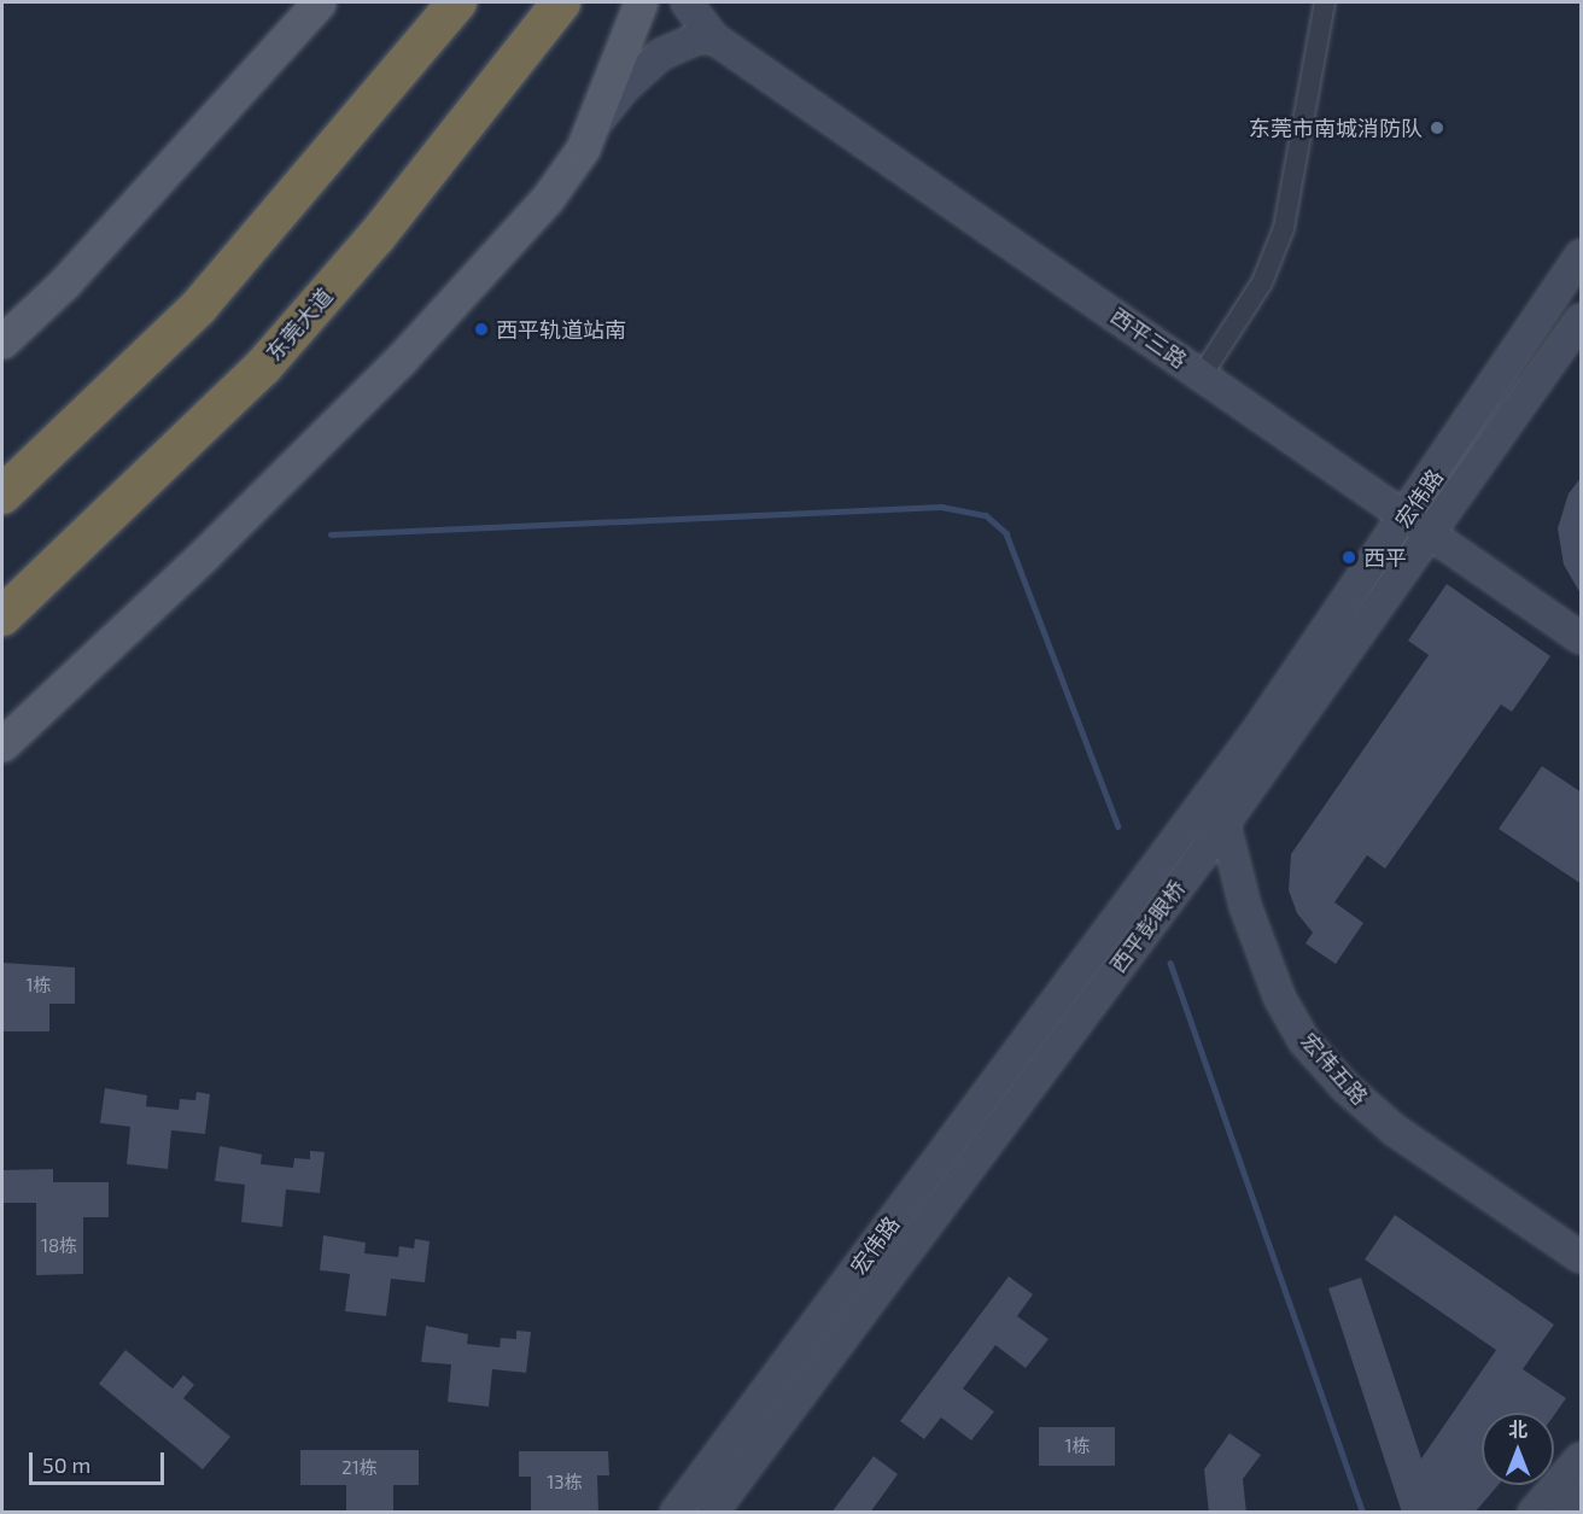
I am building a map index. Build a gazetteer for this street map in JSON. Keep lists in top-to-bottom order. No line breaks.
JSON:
{"streets":{"highway":["东莞大道"],"street":["西平三路","宏伟路","西平彭眼桥","宏伟五路"]},"crossings":[["西平三路","宏伟路"],["宏伟路","西平彭眼桥"],["宏伟路","宏伟五路"]],"places":["东莞市南城消防队","西平轨道站南","西平"],"house_numbers":["1栋","18栋","1栋","21栋","13栋"],"scale_bar":"50 m","north":"top"}
